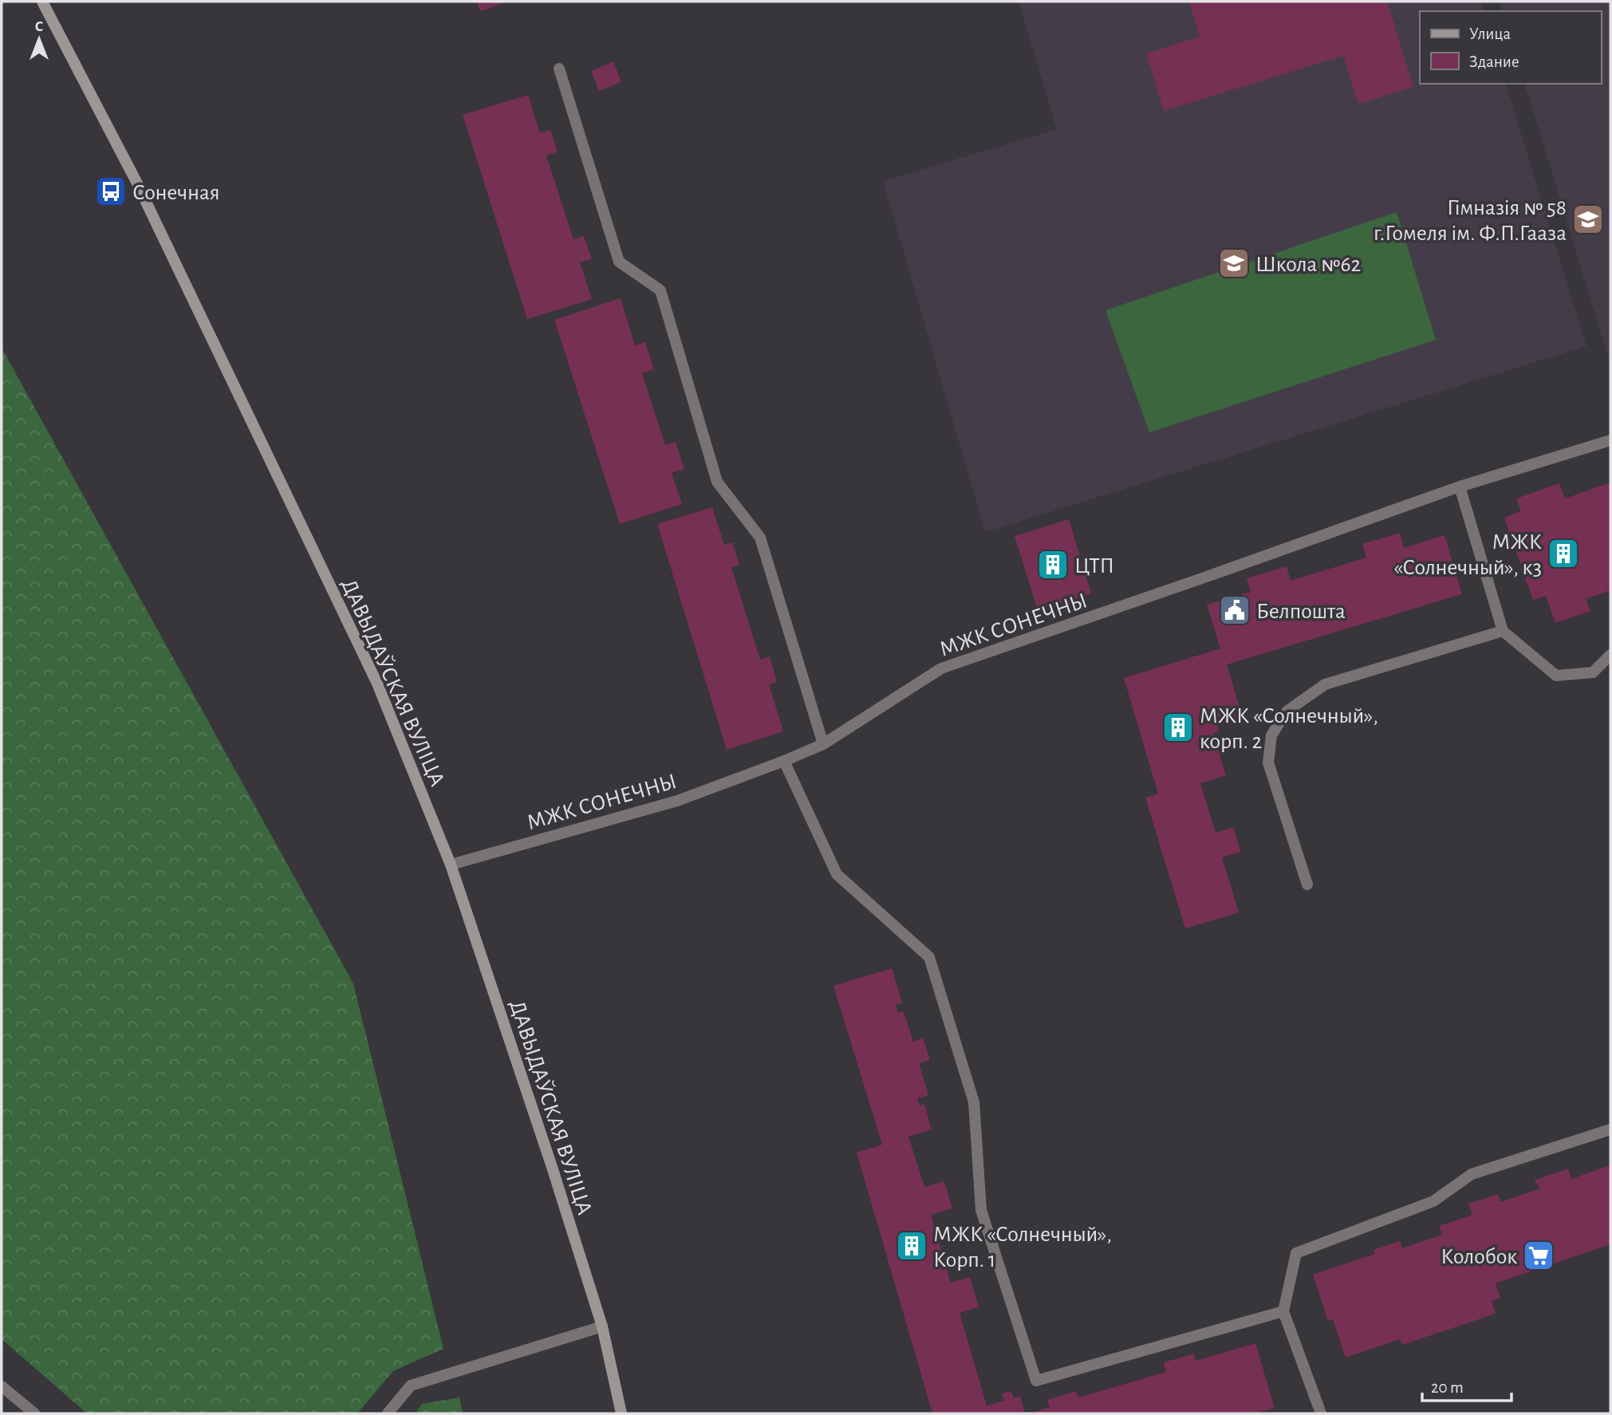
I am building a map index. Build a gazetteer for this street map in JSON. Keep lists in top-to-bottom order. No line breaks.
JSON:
{"streets":{"street":["МЖК СОНЕЧНЫ","ДАВЫДАЎСКАЯ ВУЛІЦА"]},"crossings":[["МЖК СОНЕЧНЫ","ДАВЫДАЎСКАЯ ВУЛІЦА"]],"places":{"bus stop":["Сонечная"],"school or university":["Гімназія № 58 г.Гомеля ім. Ф.П.Гааза","Школа №62"],"building":["МЖК «Солнечный», к3","ЦТП","МЖК «Солнечный», корп. 2","МЖК «Солнечный», Корп. 1"],"public building":["Белпошта"],"supermarket":["Колобок"]},"legend":["Улица","Здание"],"scale_bar":"20 m","north":"top"}
